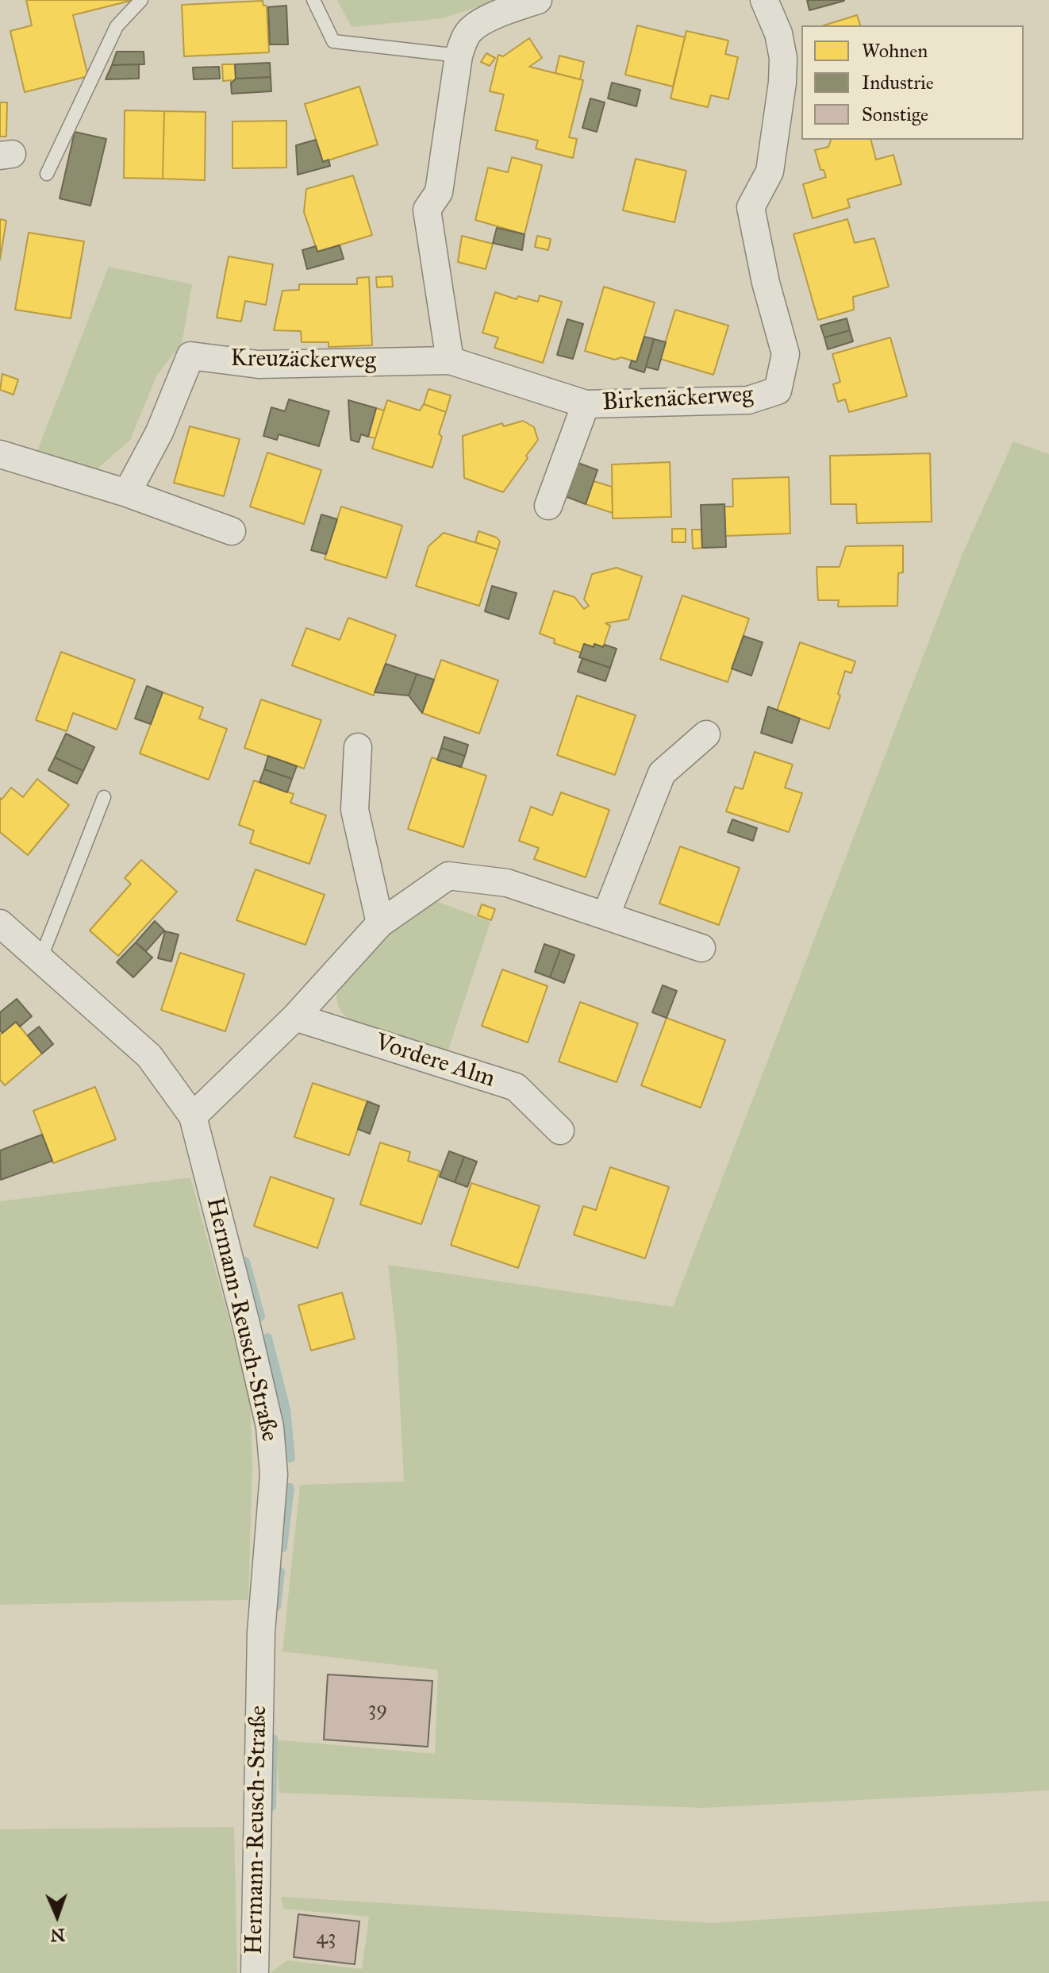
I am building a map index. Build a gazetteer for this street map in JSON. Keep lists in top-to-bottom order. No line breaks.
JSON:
{"streets":{"street":["Kreuzäckerweg","Birkenäckerweg","Vordere Alm","Hermann-Reusch-Straße"]},"crossings":[["Kreuzäckerweg","Birkenäckerweg"]],"house_numbers":["39","43"],"legend":["Wohnen","Industrie","Sonstige"],"north":"bottom"}
